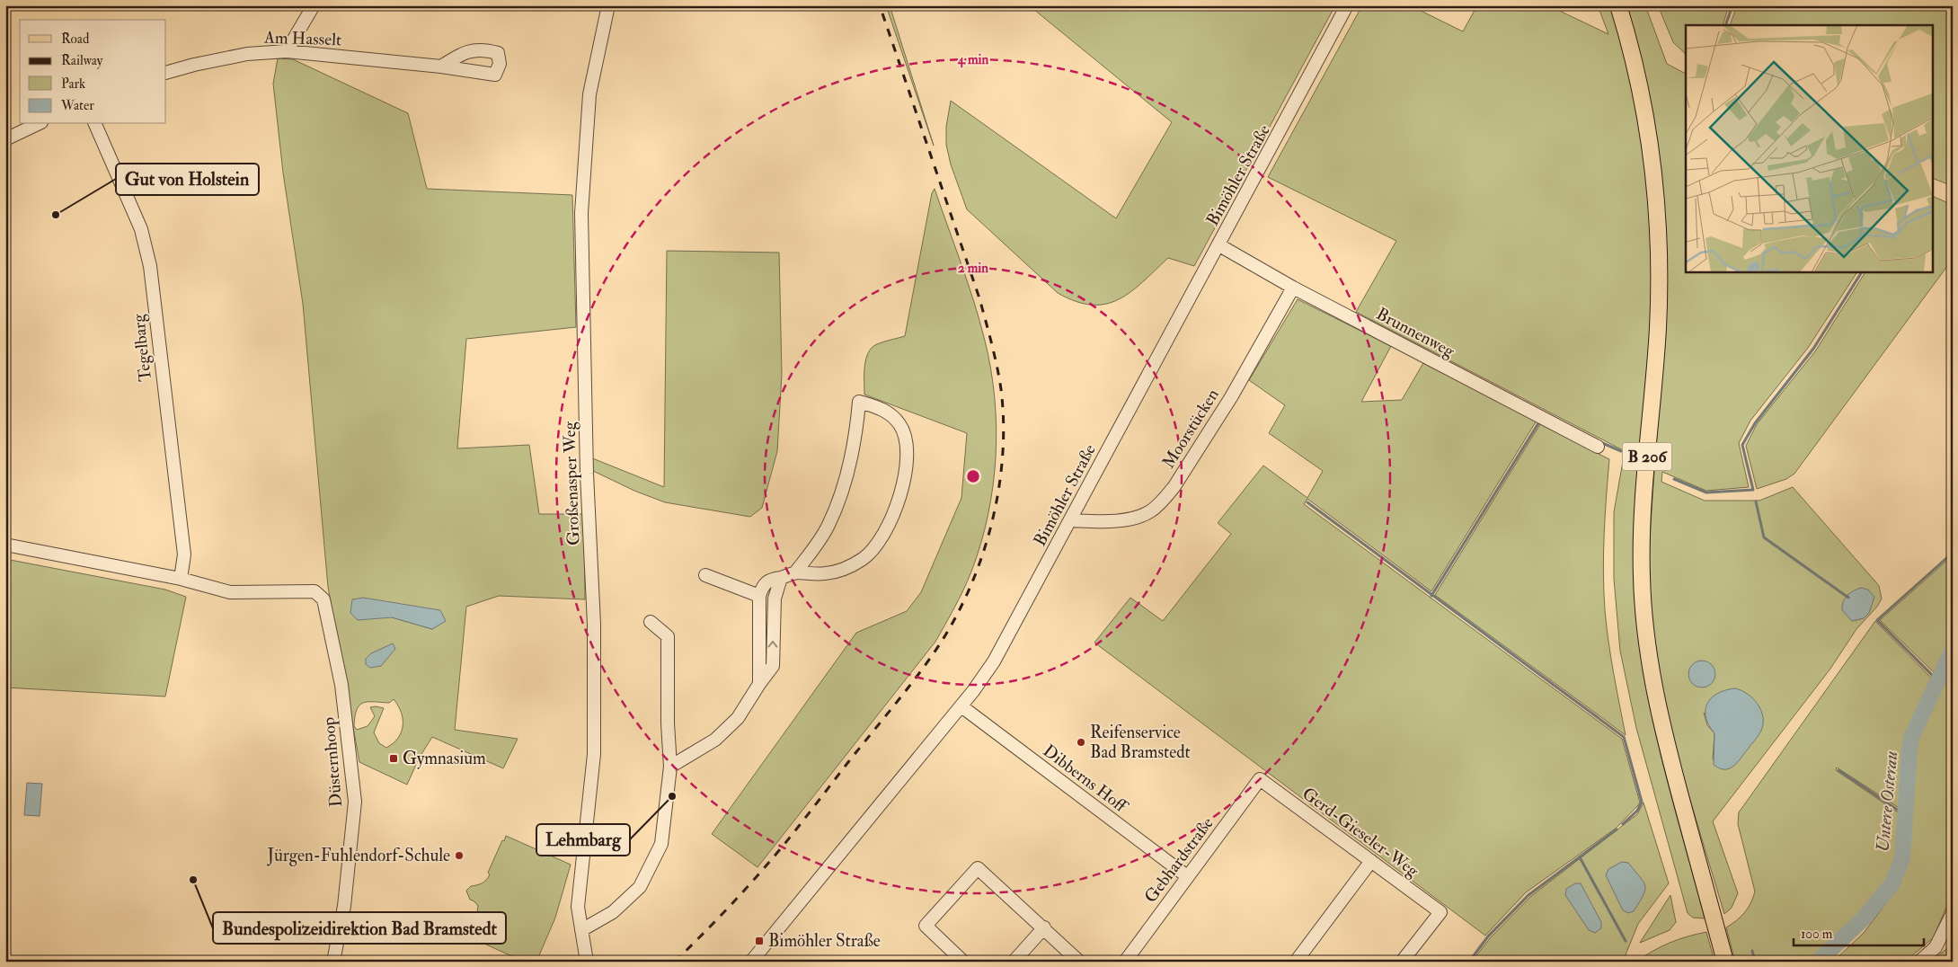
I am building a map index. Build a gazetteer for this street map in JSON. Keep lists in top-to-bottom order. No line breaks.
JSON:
{"streets":{"main road":["B 206"],"street":["Am Hasselt","Bimöhler Straße","Brunnenweg","Tegelbarg","Moorstücken","Großenasper Weg","Düsternhoop","Dibberns Hoff","Gerd-Gieseler-Weg","Gebhardstraße"]},"crossings":[["Bimöhler Straße","Brunnenweg"],["Bimöhler Straße","Moorstücken"],["Bimöhler Straße","Dibberns Hoff"],["Brunnenweg","Moorstücken"],["Tegelbarg","Düsternhoop"],["Dibberns Hoff","Gebhardstraße"],["Gerd-Gieseler-Weg","Gebhardstraße"]],"water":["Untere Osterau"],"places":{"other":["Gut von Holstein","Reifenservice Bad Bramstedt","Lehmbarg","Jürgen-Fuhlendorf-Schule","Bundespolizeidirektion Bad Bramstedt"],"transit":["Gymnasium","Bimöhler Straße"]},"legend":["Road","Railway","Park","Water"],"scale_bar":"100 m","rings":["4 min","2 min"]}
